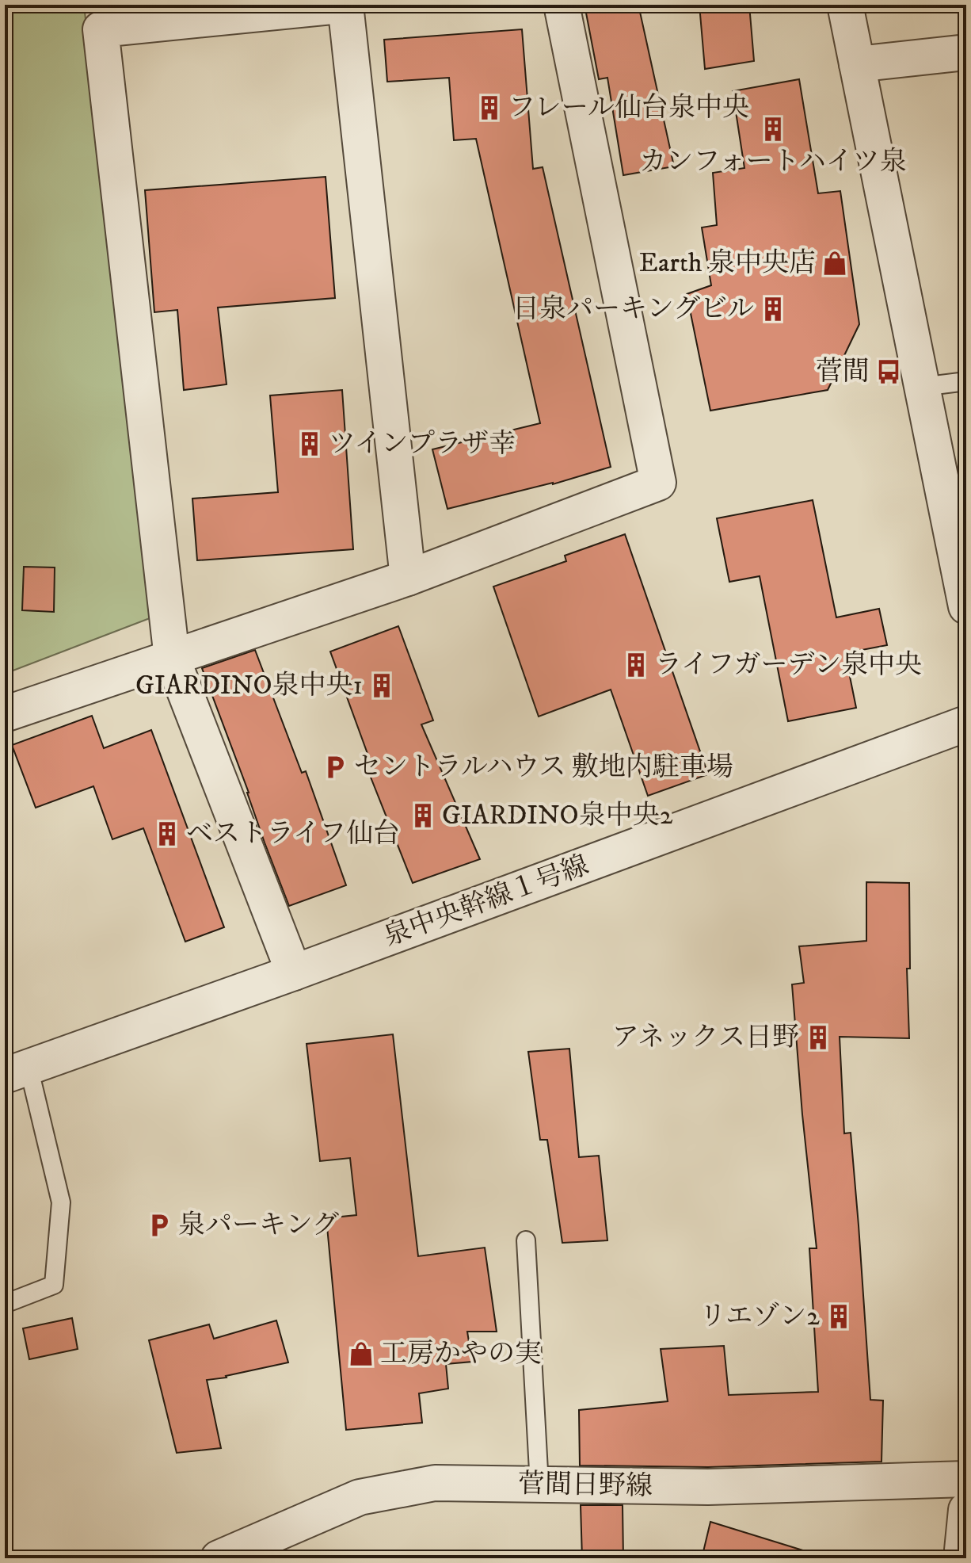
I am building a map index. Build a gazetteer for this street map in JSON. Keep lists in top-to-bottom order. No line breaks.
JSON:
{"streets":{"street":["泉中央幹線１号線","菅間日野線"]},"places":{"building":["フレール仙台泉中央","カンフォートハイツ泉","日泉パーキングビル","ツインプラザ幸","ライフガーデン泉中央","GIARDINO泉中央1","GIARDINO泉中央2","ベストライフ仙台","アネックス日野","リエゾン2"],"shop":["Earth 泉中央店","工房かやの実"],"bus stop":["菅間"],"parking":["セントラルハウス 敷地内駐車場","泉パーキング"]}}
